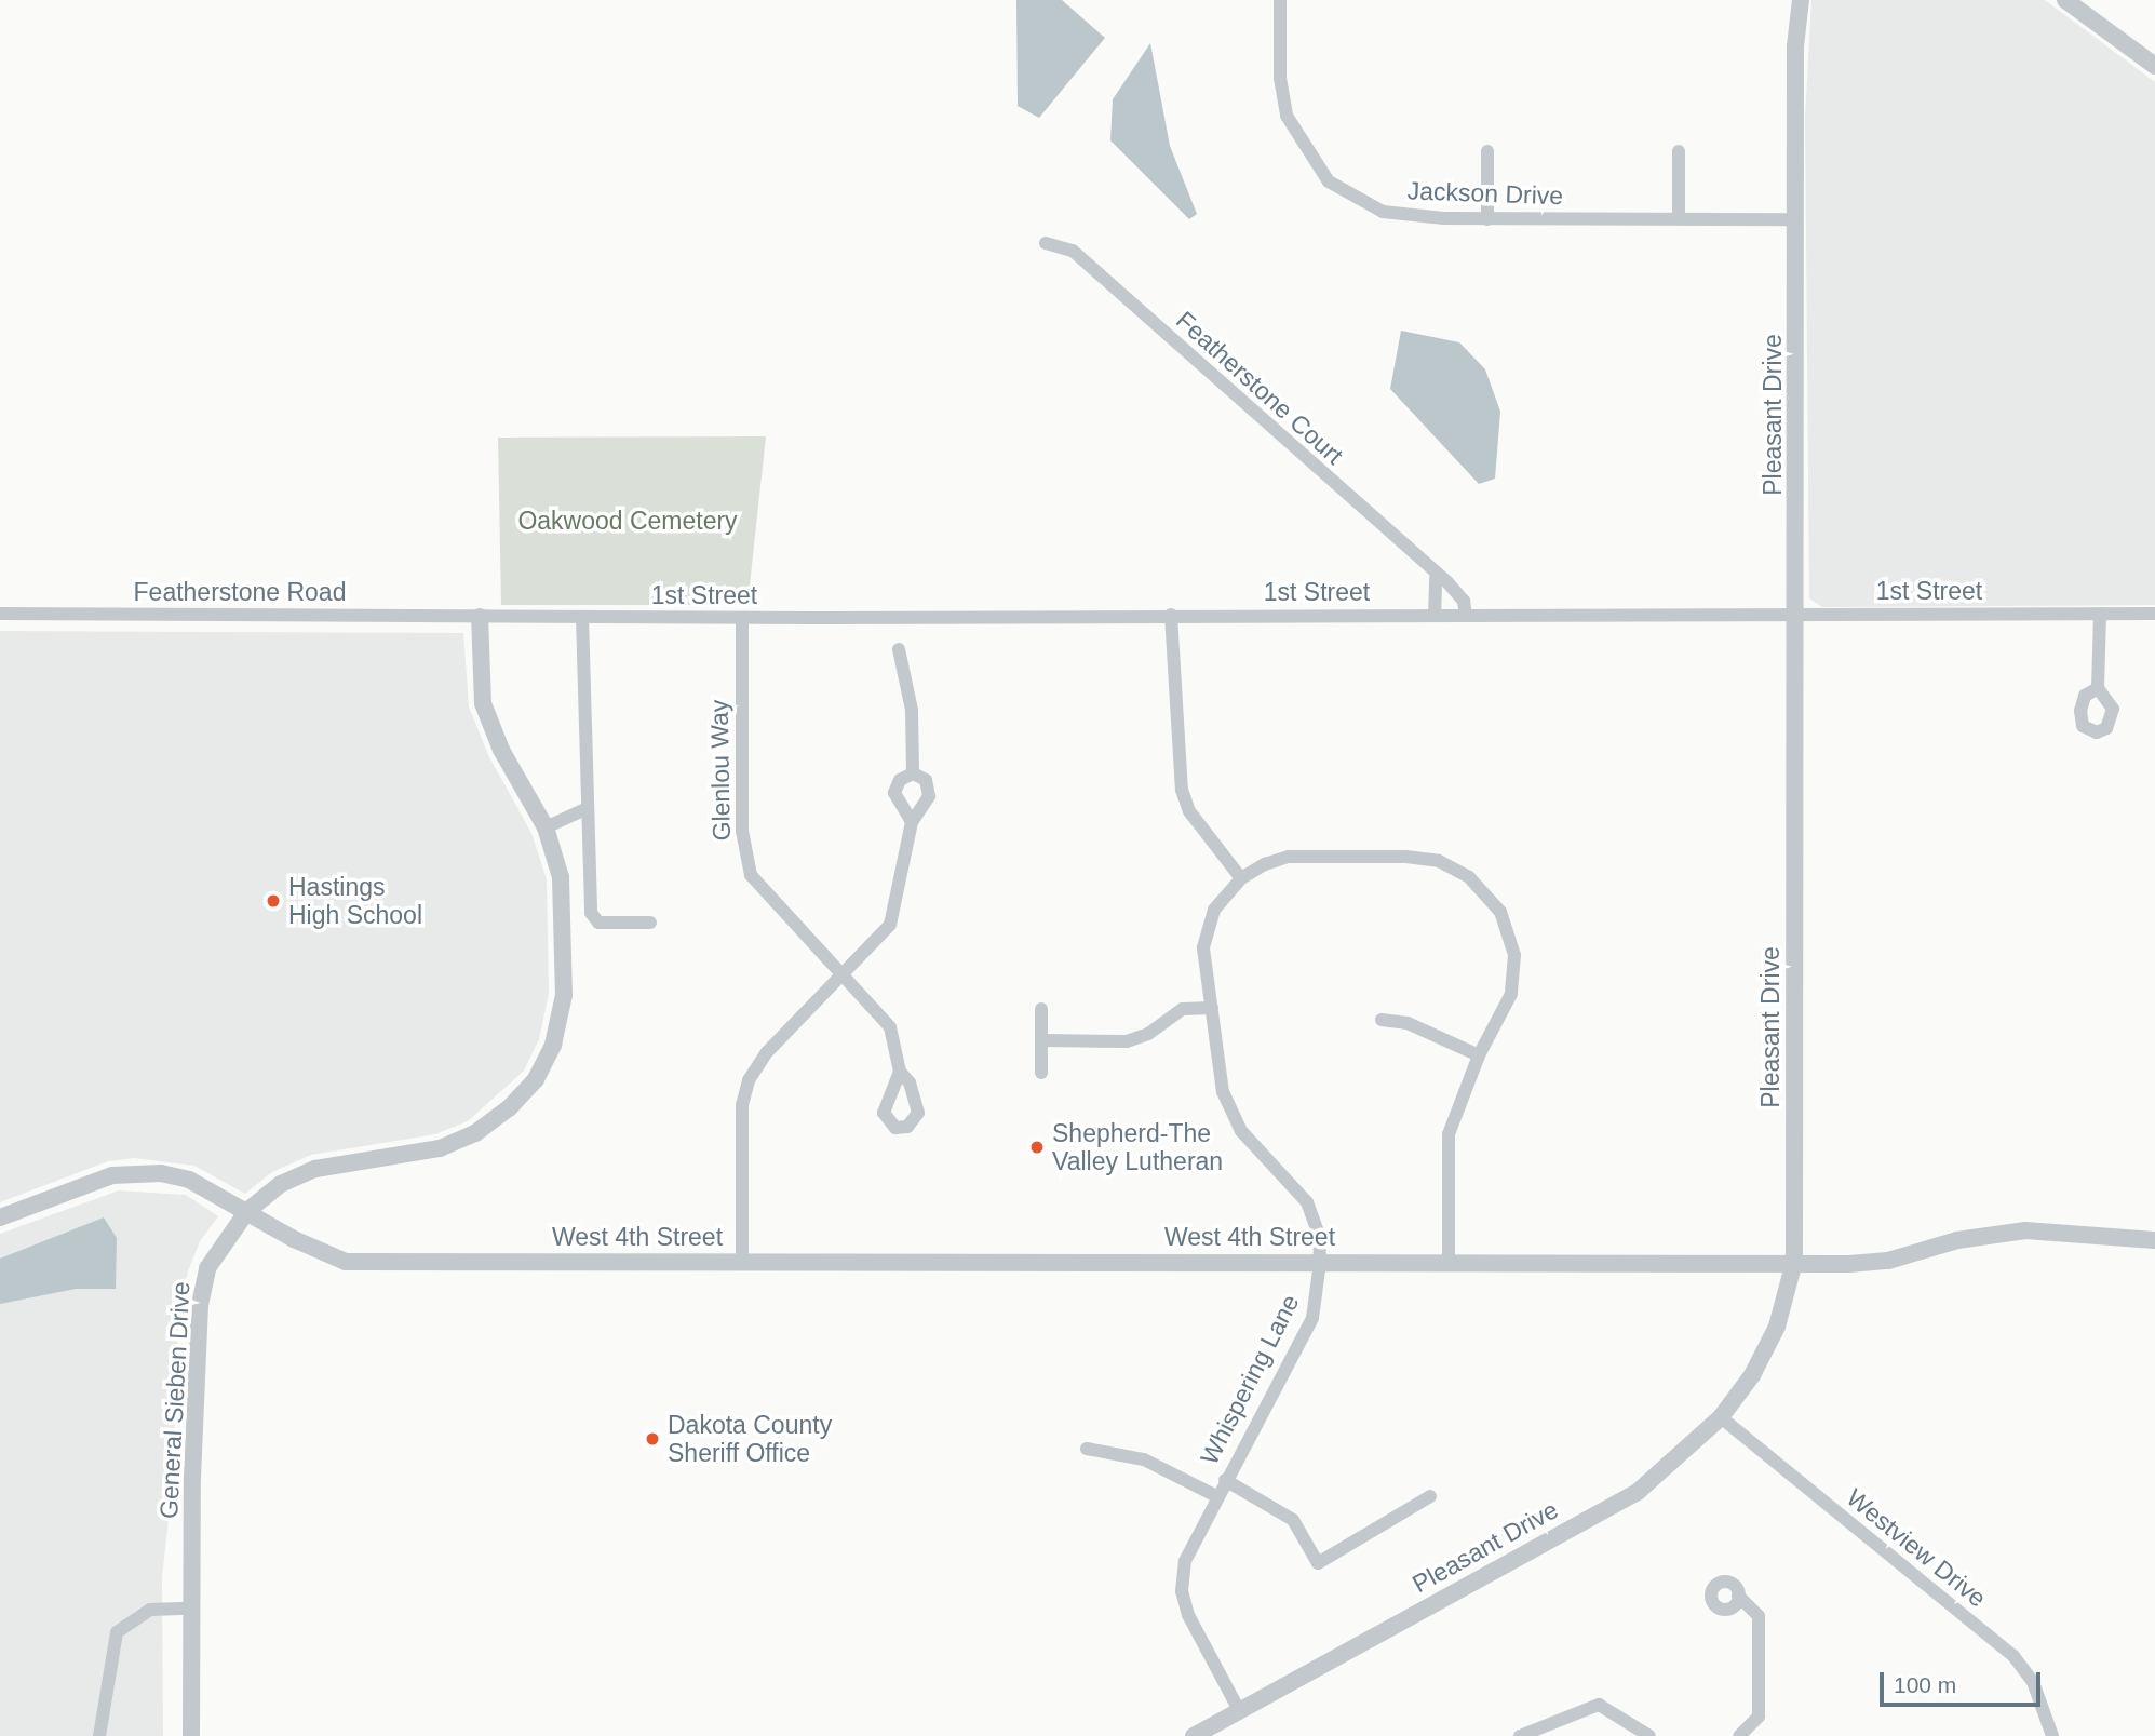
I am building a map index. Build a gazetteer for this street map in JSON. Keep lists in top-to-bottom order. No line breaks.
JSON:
{"streets":{"street":["Jackson Drive","Featherstone Court","Pleasant Drive","1st Street","Featherstone Road","Glenlou Way","West 4th Street","Whispering Lane","General Sieben Drive","Westview Drive"]},"crossings":[["Jackson Drive","Pleasant Drive"],["Featherstone Court","1st Street"],["Pleasant Drive","1st Street"],["Pleasant Drive","West 4th Street"],["Pleasant Drive","Whispering Lane"],["Pleasant Drive","Westview Drive"],["1st Street","Featherstone Road"],["1st Street","Glenlou Way"],["1st Street","General Sieben Drive"],["Featherstone Road","General Sieben Drive"],["West 4th Street","Whispering Lane"],["West 4th Street","General Sieben Drive"]],"parks":["Oakwood Cemetery"],"places":["Hastings High School","Shepherd-The Valley Lutheran","Dakota County Sheriff Office"],"scale_bar":"100 m"}
